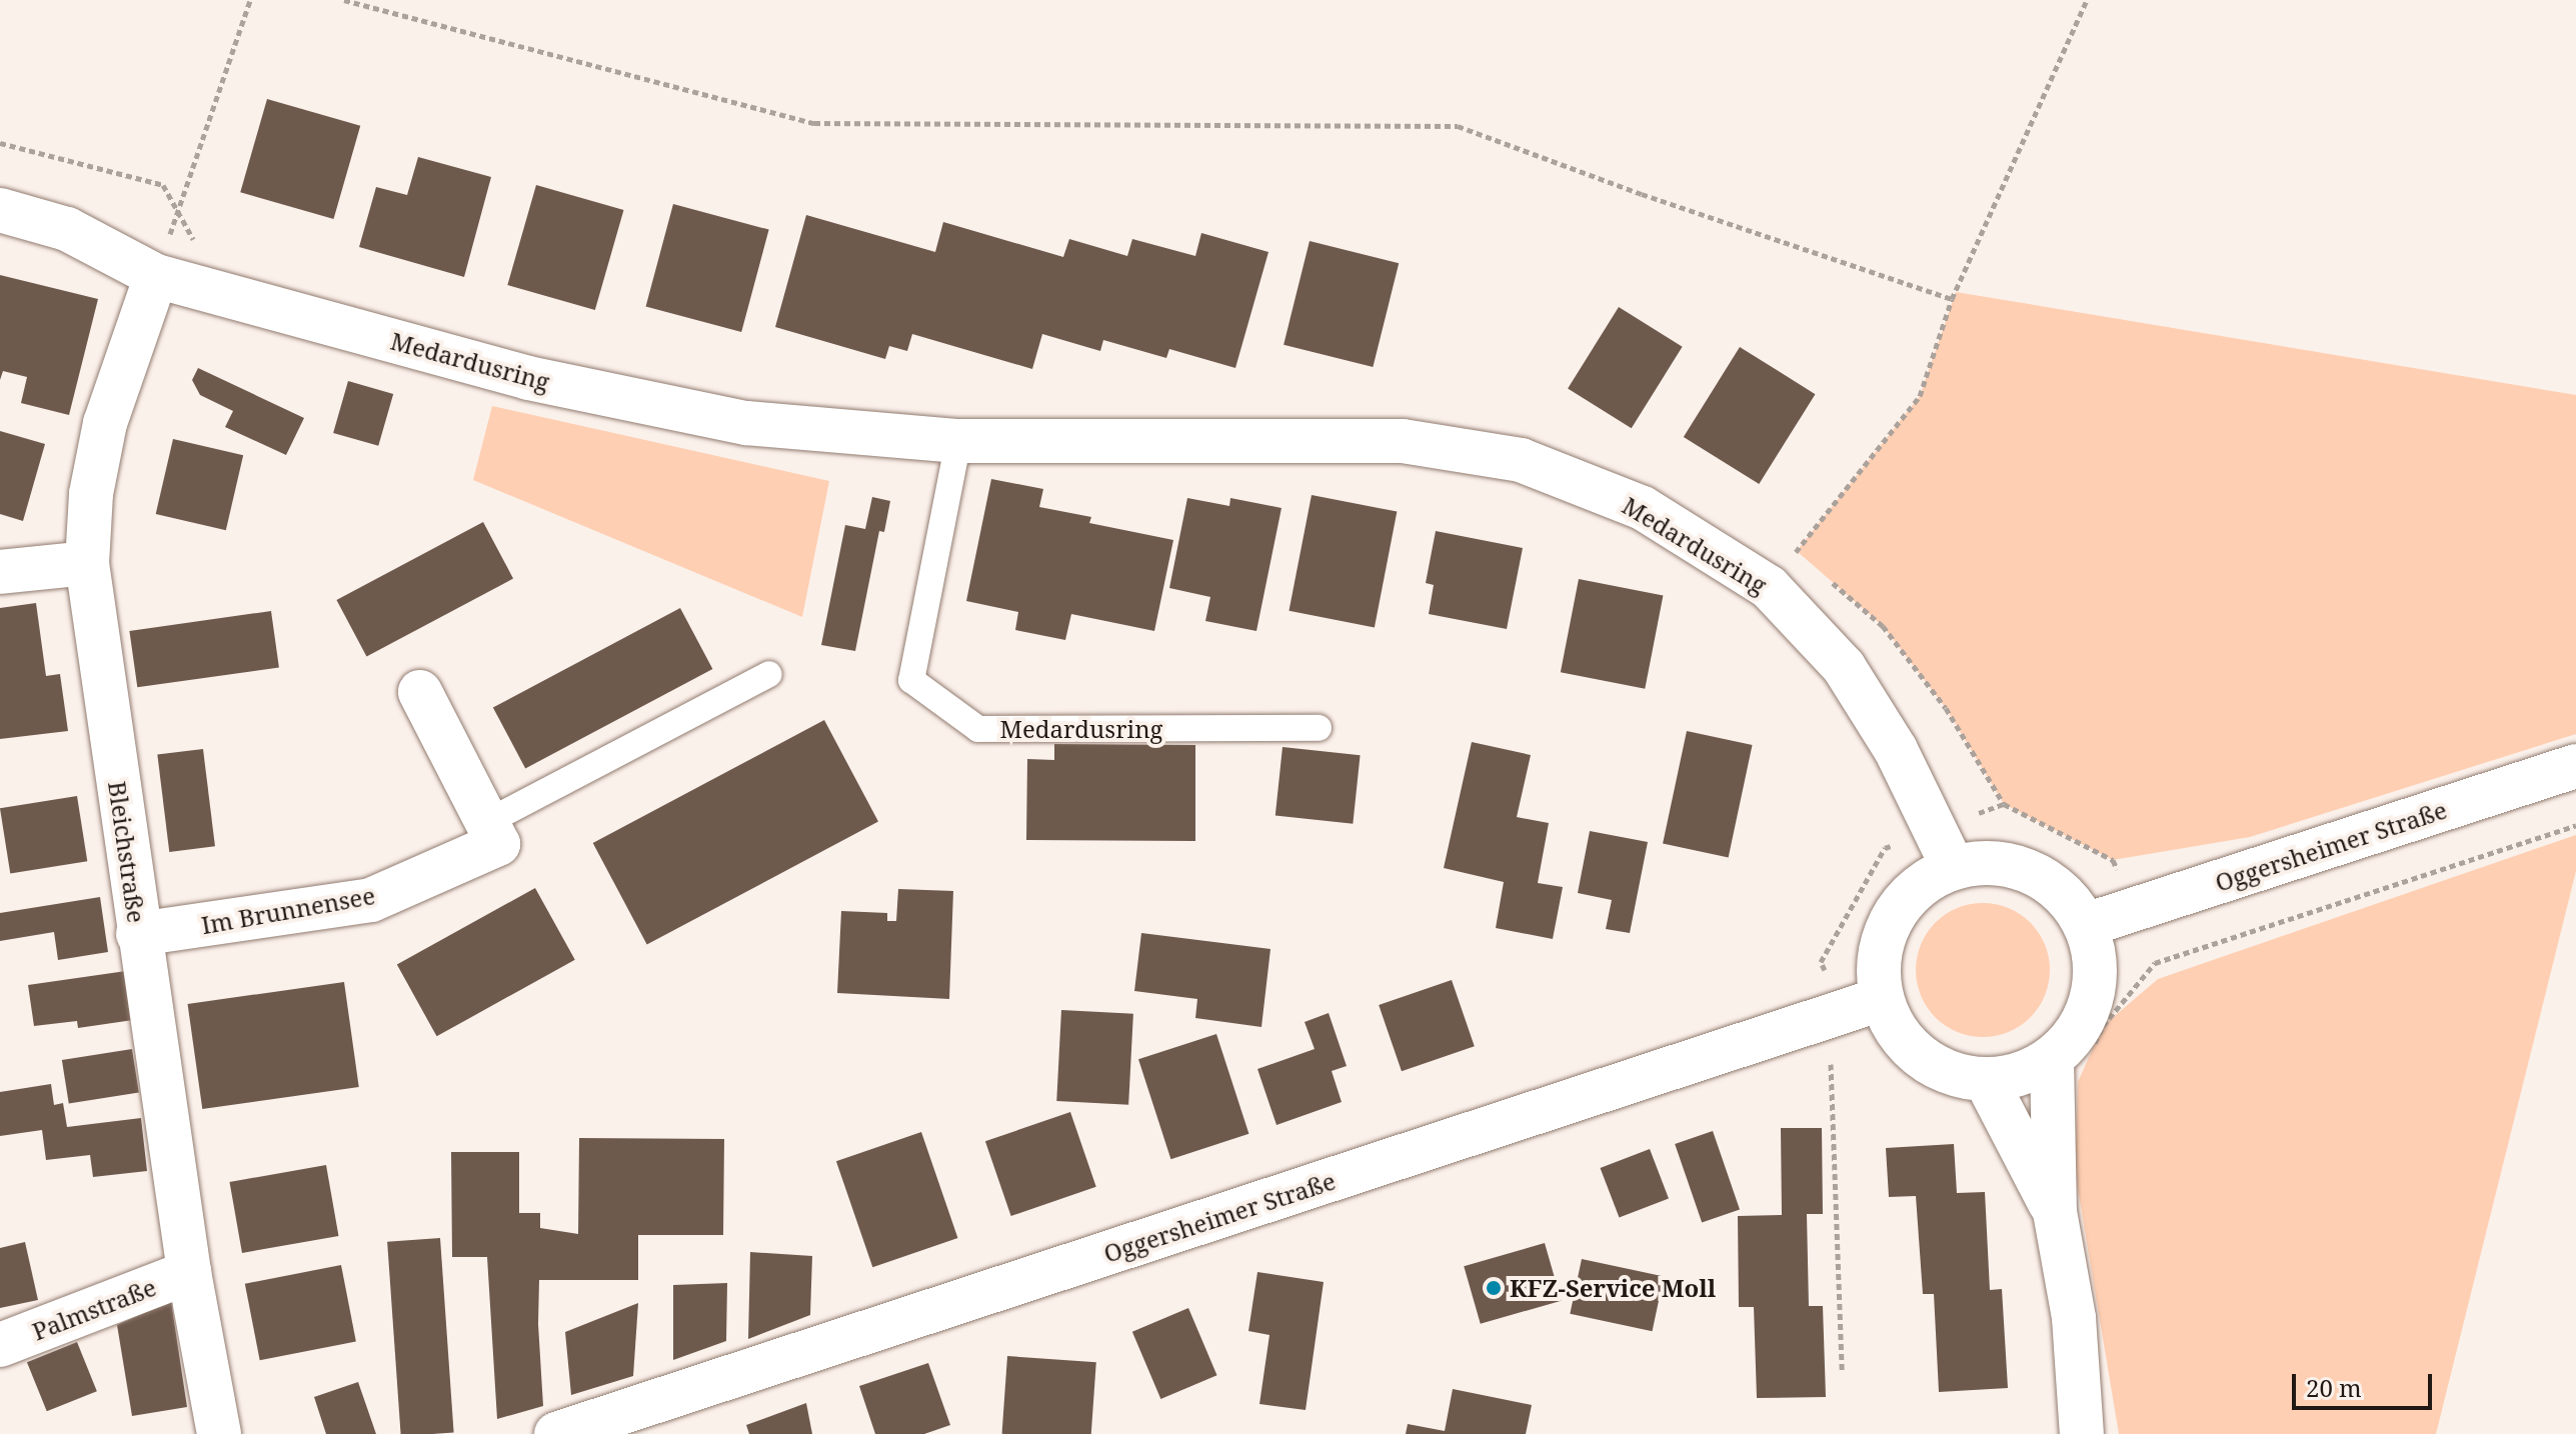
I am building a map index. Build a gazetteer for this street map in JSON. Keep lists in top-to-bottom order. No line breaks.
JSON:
{"streets":{"street":["Medardusring","Oggersheimer Straße","Bleichstraße","Im Brunnensee","Palmstraße"]},"crossings":[["Medardusring","Oggersheimer Straße"],["Medardusring","Bleichstraße"],["Bleichstraße","Im Brunnensee"],["Bleichstraße","Palmstraße"]],"places":["KFZ-Service Moll"],"scale_bar":"20 m"}
